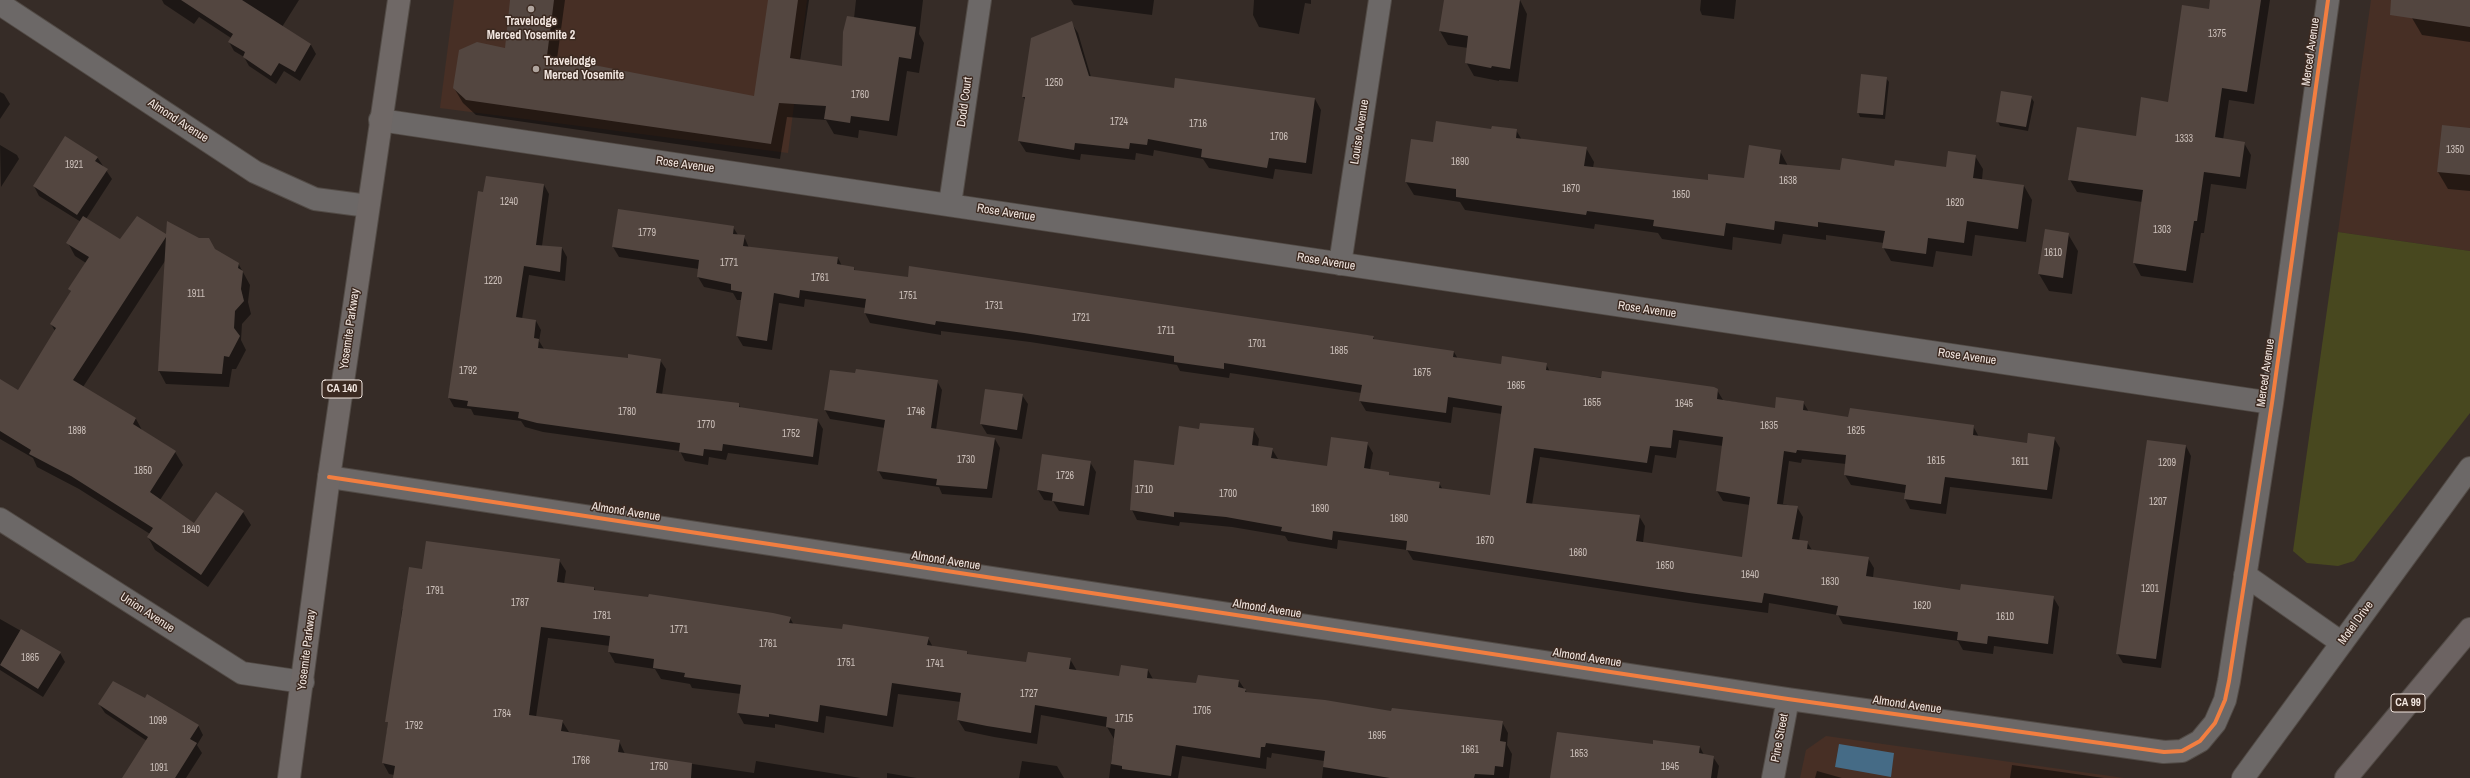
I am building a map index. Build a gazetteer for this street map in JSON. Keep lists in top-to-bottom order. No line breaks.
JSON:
{"streets":{"highway":["CA 99"],"main road":["Yosemite Parkway","CA 140"],"street":["Merced Avenue","Dodd Court","Almond Avenue","Louise Avenue","Rose Avenue","Union Avenue","Motel Drive","Pine Street"]},"crossings":[["Merced Avenue","Almond Avenue"],["Merced Avenue","Rose Avenue"],["Dodd Court","Rose Avenue"],["Almond Avenue","Yosemite Parkway"],["Almond Avenue","Pine Street"],["Louise Avenue","Rose Avenue"],["Rose Avenue","Yosemite Parkway"],["Yosemite Parkway","Union Avenue"]],"places":["Travelodge Merced Yosemite 2","Travelodge Merced Yosemite"],"house_numbers":["1375","1250","1760","1724","1716","1706","1333","1350","1690","1921","1638","1670","1650","1240","1620","1303","1779","1610","1771","1761","1220","1911","1751","1731","1721","1711","1701","1685","1792","1675","1665","1655","1645","1780","1746","1770","1635","1898","1625","1752","1730","1615","1611","1209","1850","1726","1710","1700","1207","1690","1680","1840","1670","1660","1650","1640","1630","1201","1791","1787","1620","1781","1610","1771","1761","1865","1751","1741","1727","1705","1784","1715","1099","1792","1695","1661","1653","1766","1750","1645","1091"]}
